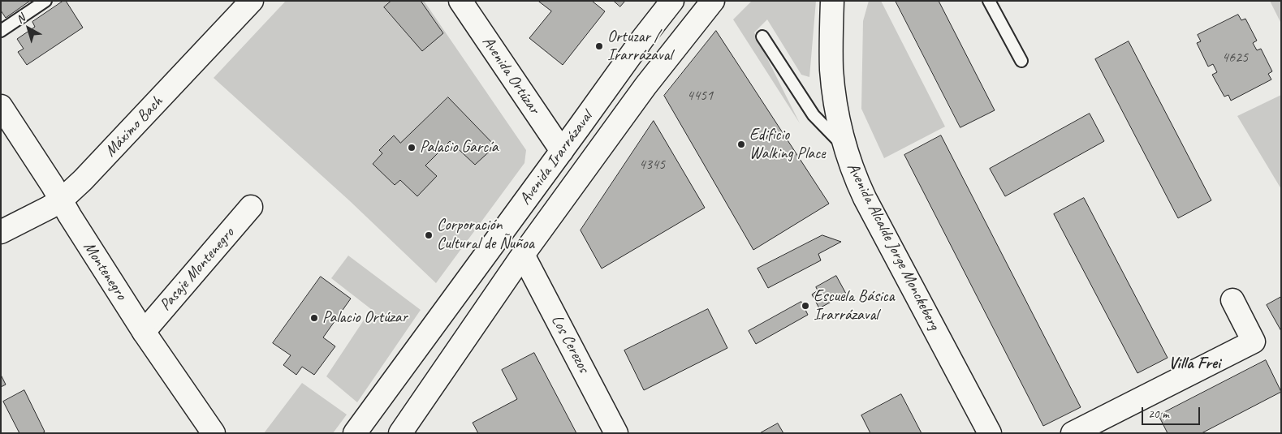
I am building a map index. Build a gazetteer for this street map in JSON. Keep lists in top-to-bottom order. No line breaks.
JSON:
{"streets":{"street":["Avenida Ortúzar","Máximo Bach","Avenida Irarrázaval","Avenida Alcalde Jorge Monckeberg","Pasaje Montenegro","Montenegro","Los Cerezos"]},"crossings":[["Avenida Ortúzar","Avenida Irarrázaval"],["Máximo Bach","Montenegro"],["Avenida Irarrázaval","Los Cerezos"],["Pasaje Montenegro","Montenegro"]],"districts":["Villa Frei"],"places":["Ortuzar / Irarrázaval","Edificio Walking Place","Palacio García","Corporación Cultural de Ñuñoa","Escuela Básica Irarrázaval","Palacio Ortúzar"],"house_numbers":["4625","4451","4345"],"scale_bar":"20 m","north":"top left"}
